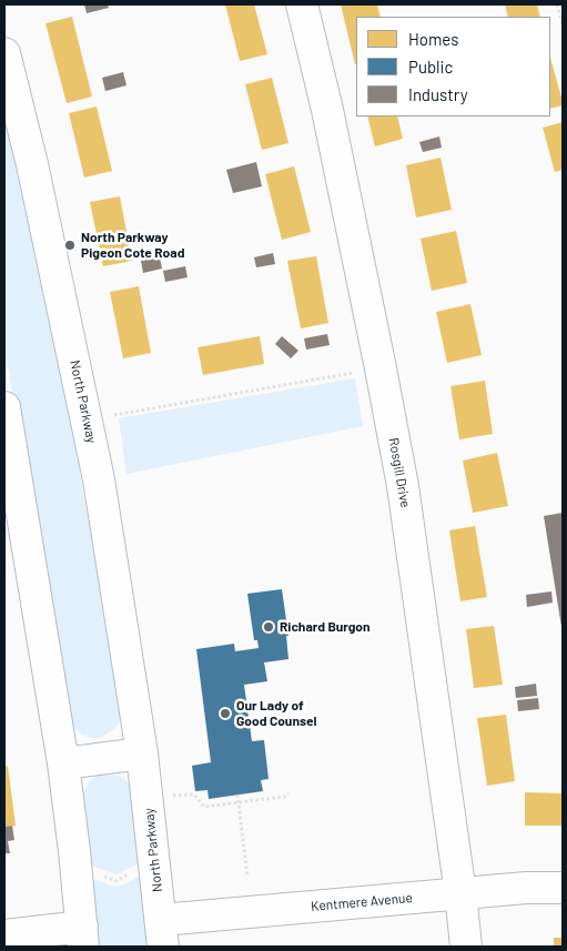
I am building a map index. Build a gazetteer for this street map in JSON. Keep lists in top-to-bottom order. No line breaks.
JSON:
{"streets":{"street":["North Parkway","Rosgill Drive","Kentmere Avenue"]},"crossings":[["North Parkway","Kentmere Avenue"],["Rosgill Drive","Kentmere Avenue"]],"places":["North Parkway Pigeon Cote Road","Richard Burgon","Our Lady of Good Counsel"],"legend":["Homes","Public","Industry"]}
